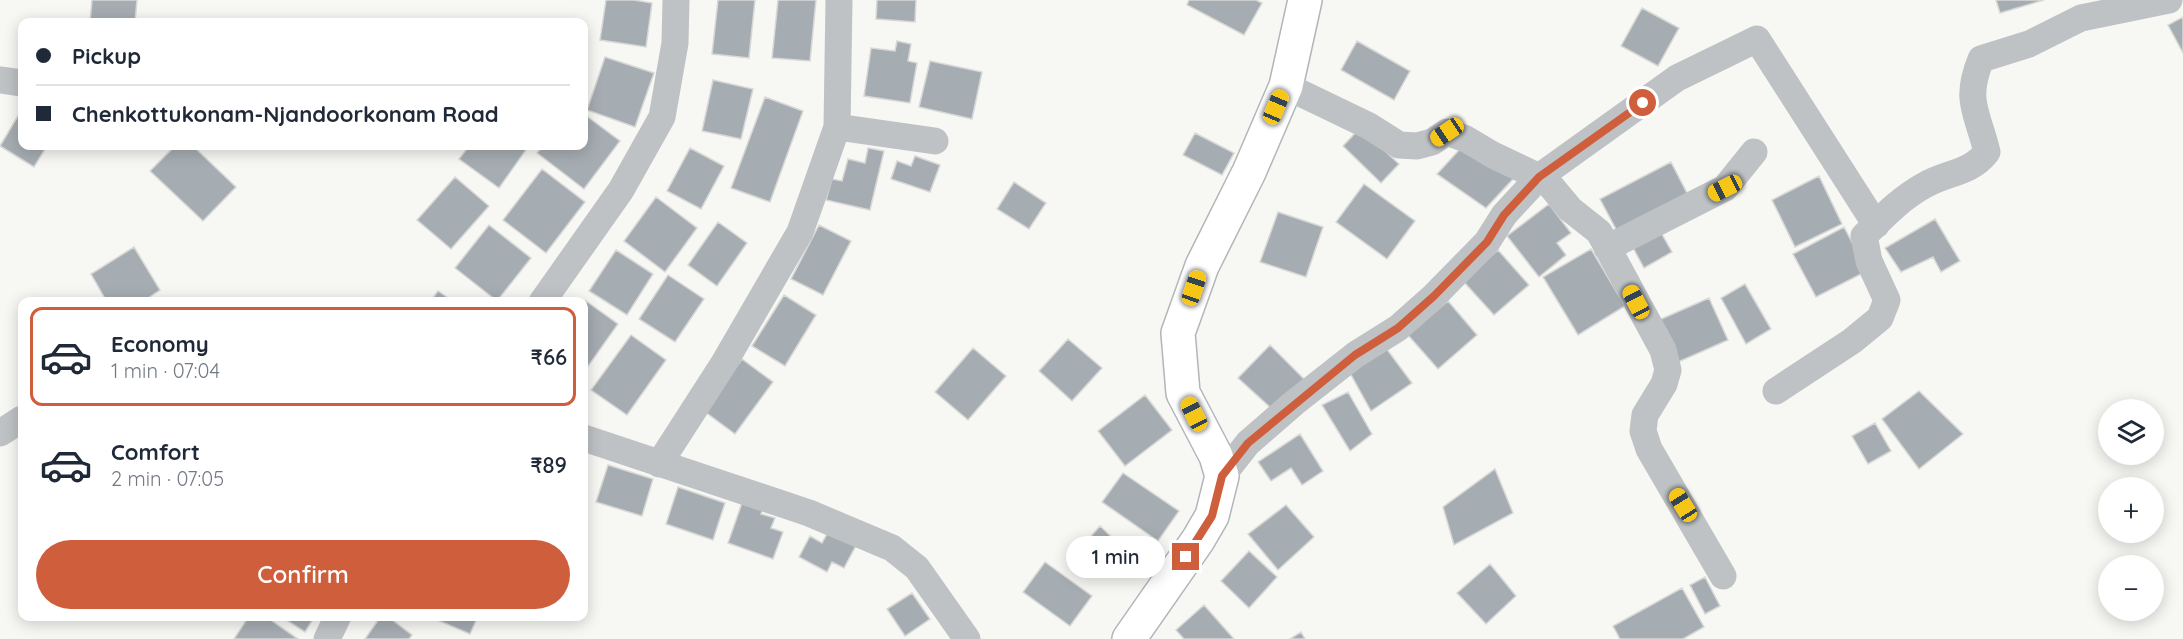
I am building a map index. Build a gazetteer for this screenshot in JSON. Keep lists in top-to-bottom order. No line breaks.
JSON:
{"page":{"banner":["Pickup","Chenkottukonam-Njandoorkonam Road"],"list":[{"name":"Economy","note":"1 min · 07:04","value":"₹66"},{"name":"Comfort","note":"2 min · 07:05","value":"₹89"}],"map_buttons":["+","−"],"buttons":"Confirm","bubble":"1 min"}}
